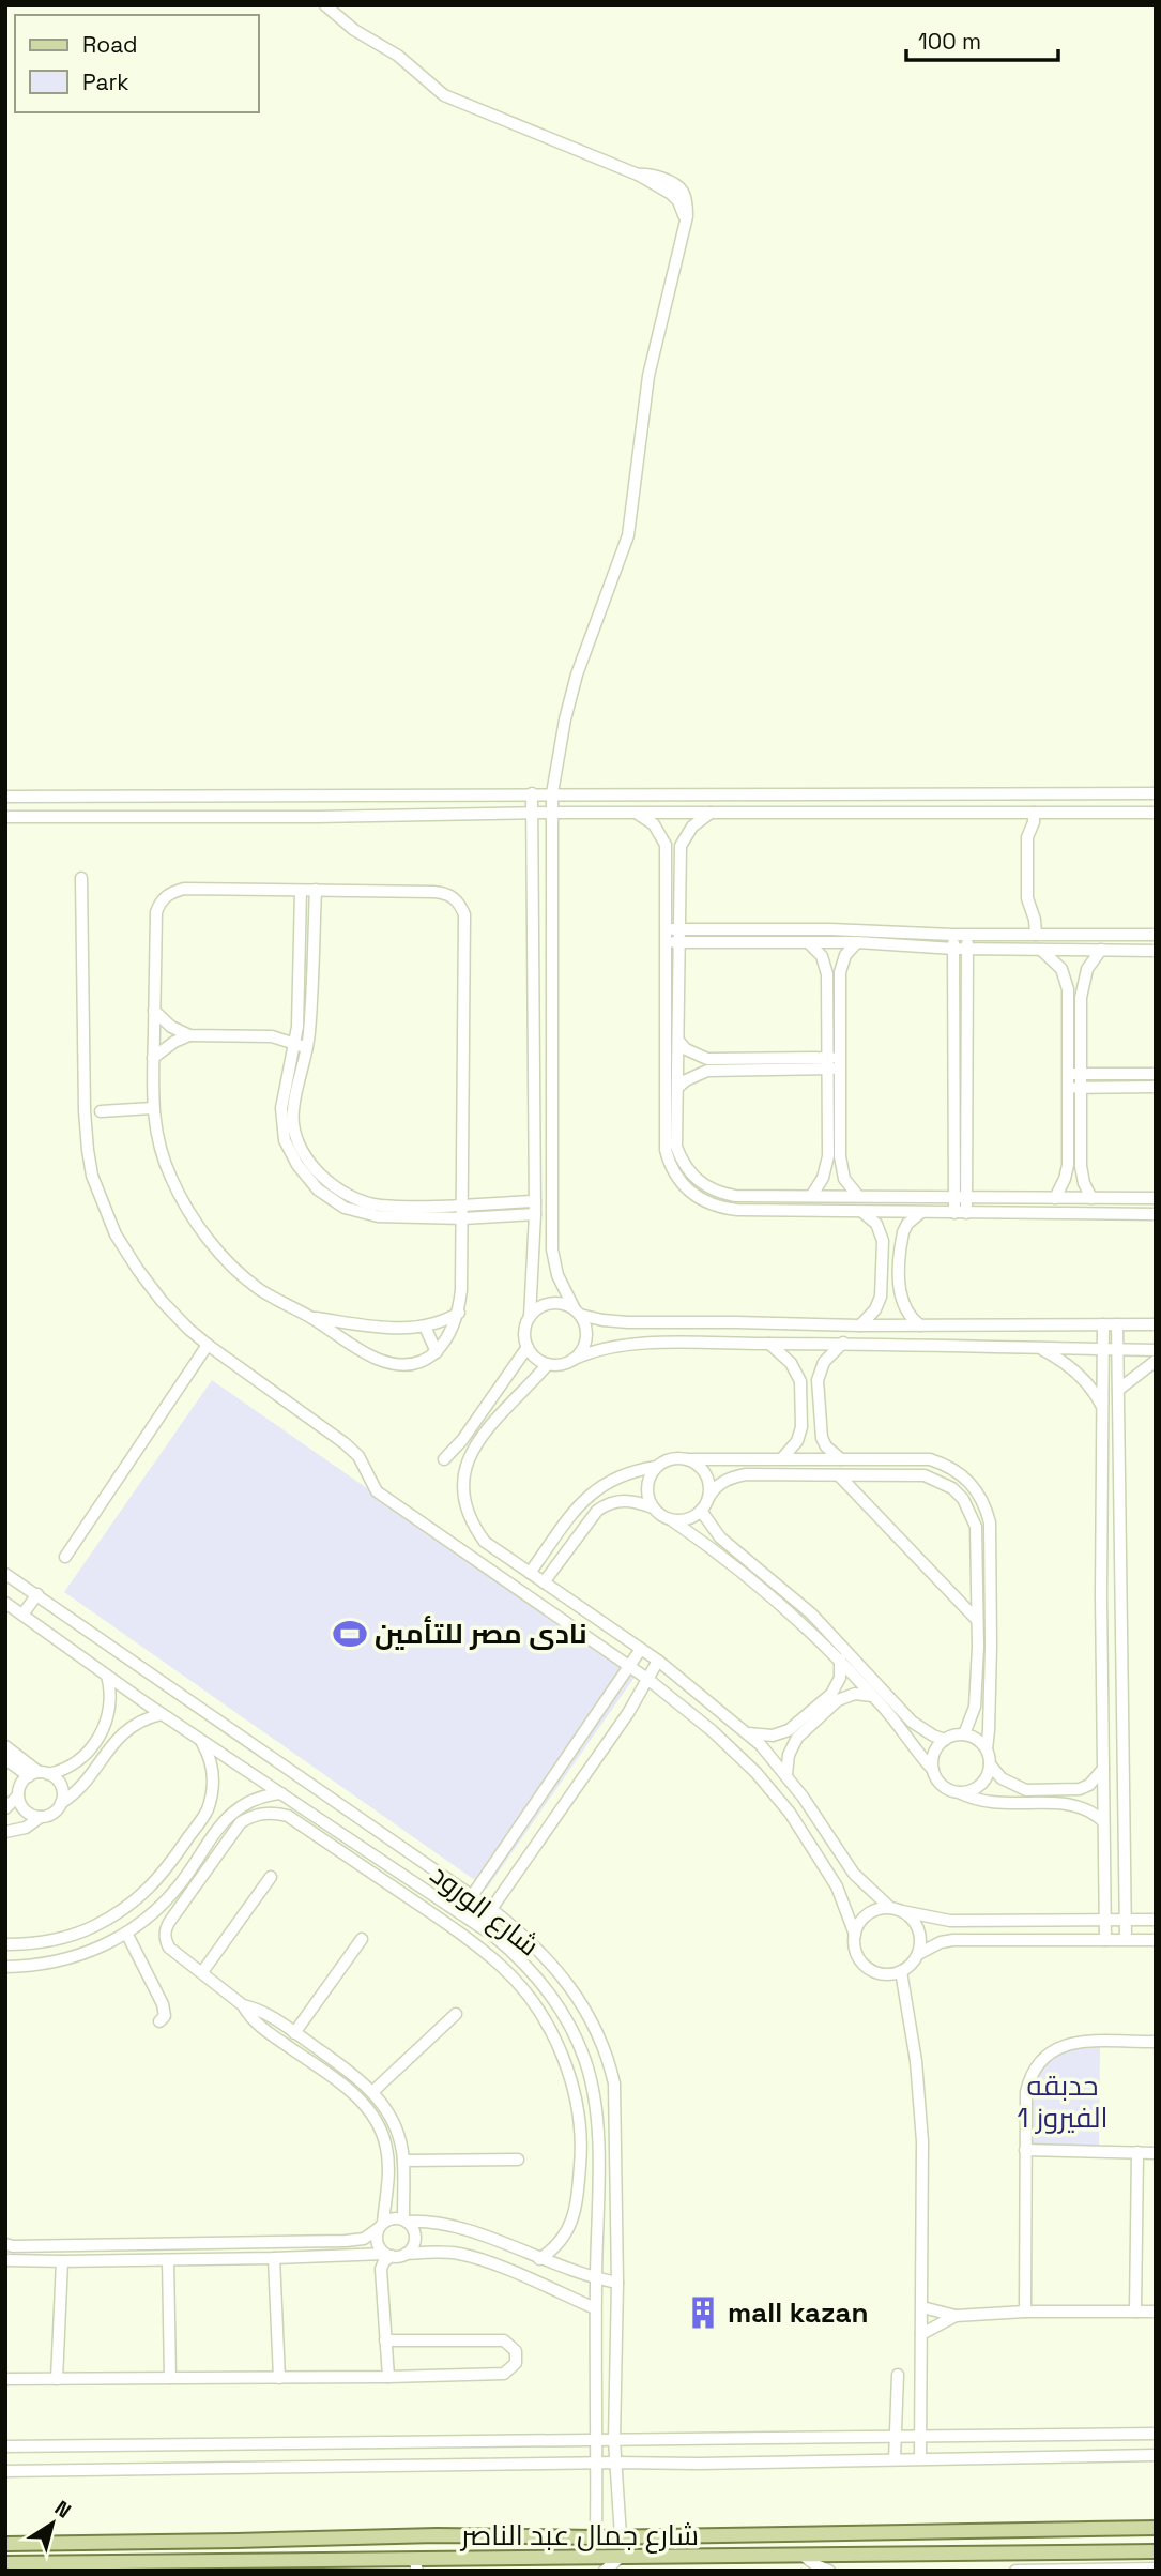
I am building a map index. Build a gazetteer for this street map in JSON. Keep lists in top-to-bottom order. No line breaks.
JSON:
{"streets":{"main road":["شارع جمال عبد الناصر"],"street":["شارع الورود"]},"crossings":[["شارع الورود","شارع جمال عبد الناصر"]],"parks":["حدبقه الفيروز 1"],"places":{"sports":["نادى مصر للتأمين"],"building":["mall kazan"]},"legend":["Road","Park"],"scale_bar":"100 m","north":"top right"}
